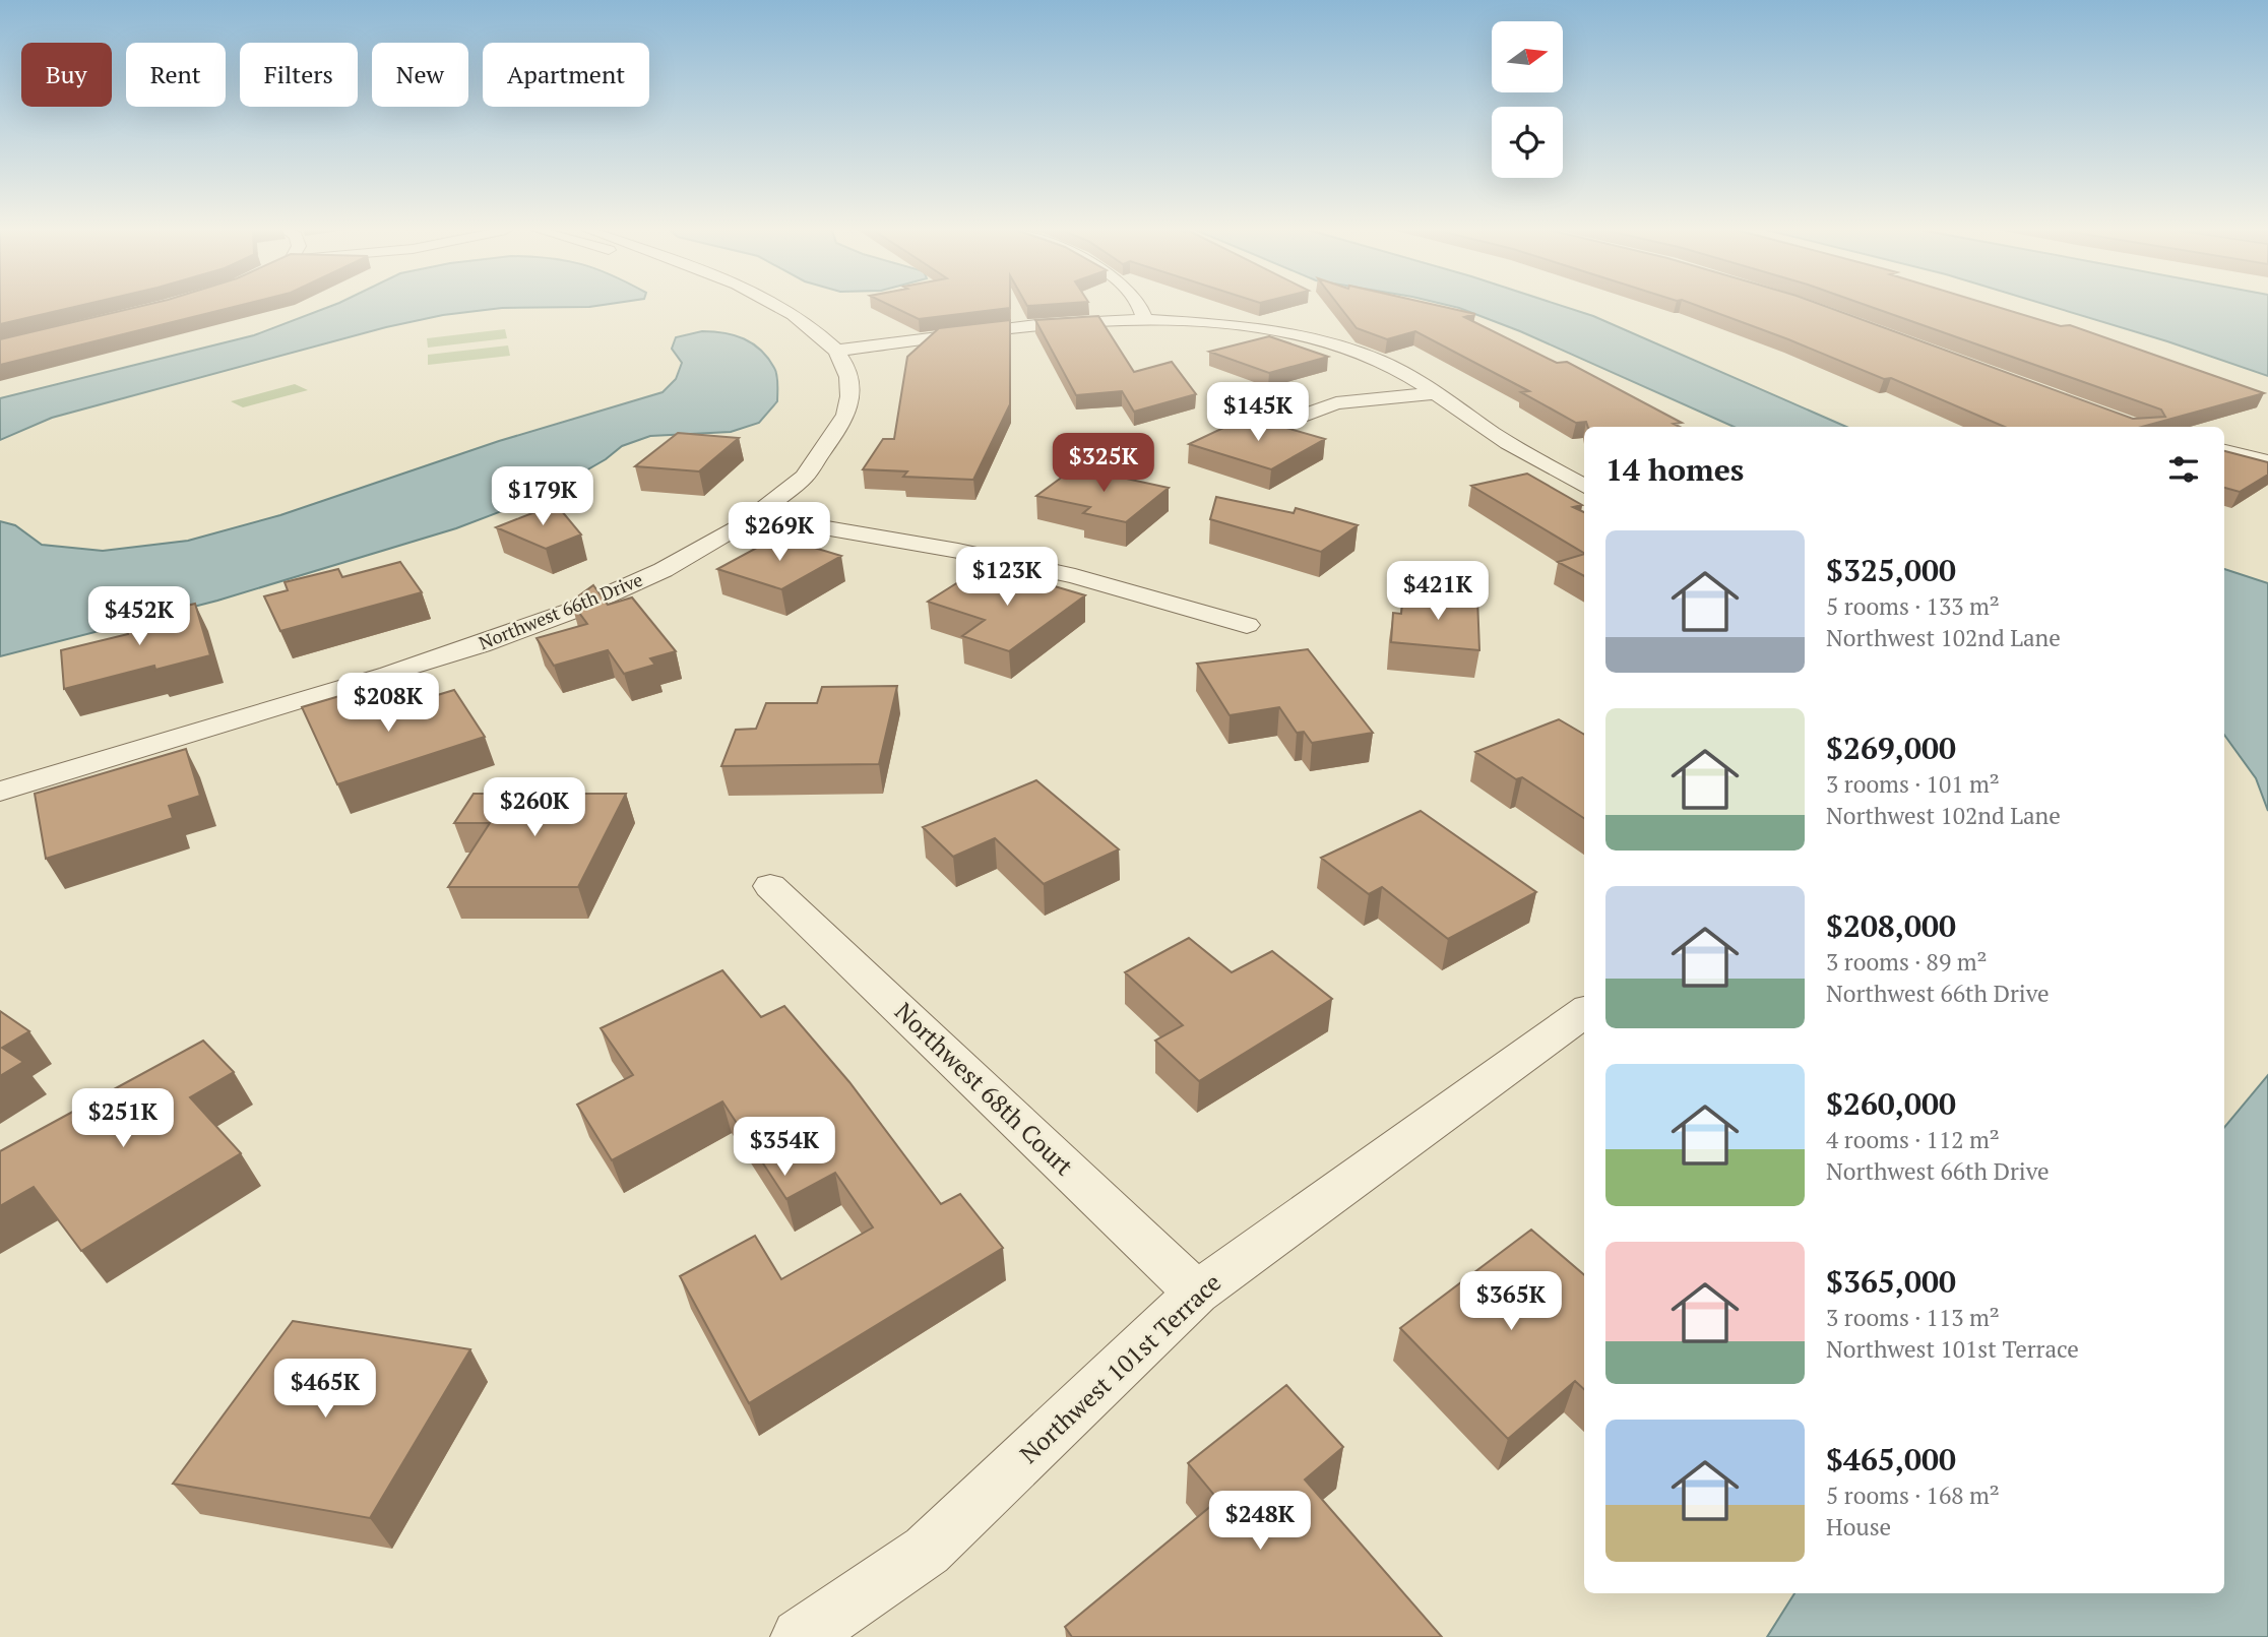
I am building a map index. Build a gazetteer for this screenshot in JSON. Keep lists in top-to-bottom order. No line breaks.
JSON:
{"streets":{"street":["Northwest 66th Drive","Northwest 68th Court","Northwest 101st Terrace"]},"crossings":[["Northwest 68th Court","Northwest 101st Terrace"]],"north":"right","page":{"chip":["Buy","Rent","Filters","New","Apartment"],"price":["$145K","$325K","$179K","$269K","$123K","$421K","$452K","$208K","$260K","$251K","$354K","$365K","$465K","$248K"],"heading":"14 homes","list":[{"name":"$325,000","note":"5 rooms · 133 m² · Northwest 102nd Lane"},{"name":"$269,000","note":"3 rooms · 101 m² · Northwest 102nd Lane"},{"name":"$208,000","note":"3 rooms · 89 m² · Northwest 66th Drive"},{"name":"$260,000","note":"4 rooms · 112 m² · Northwest 66th Drive"},{"name":"$365,000","note":"3 rooms · 113 m² · Northwest 101st Terrace"},{"name":"$465,000","note":"5 rooms · 168 m² · House"}]}}
